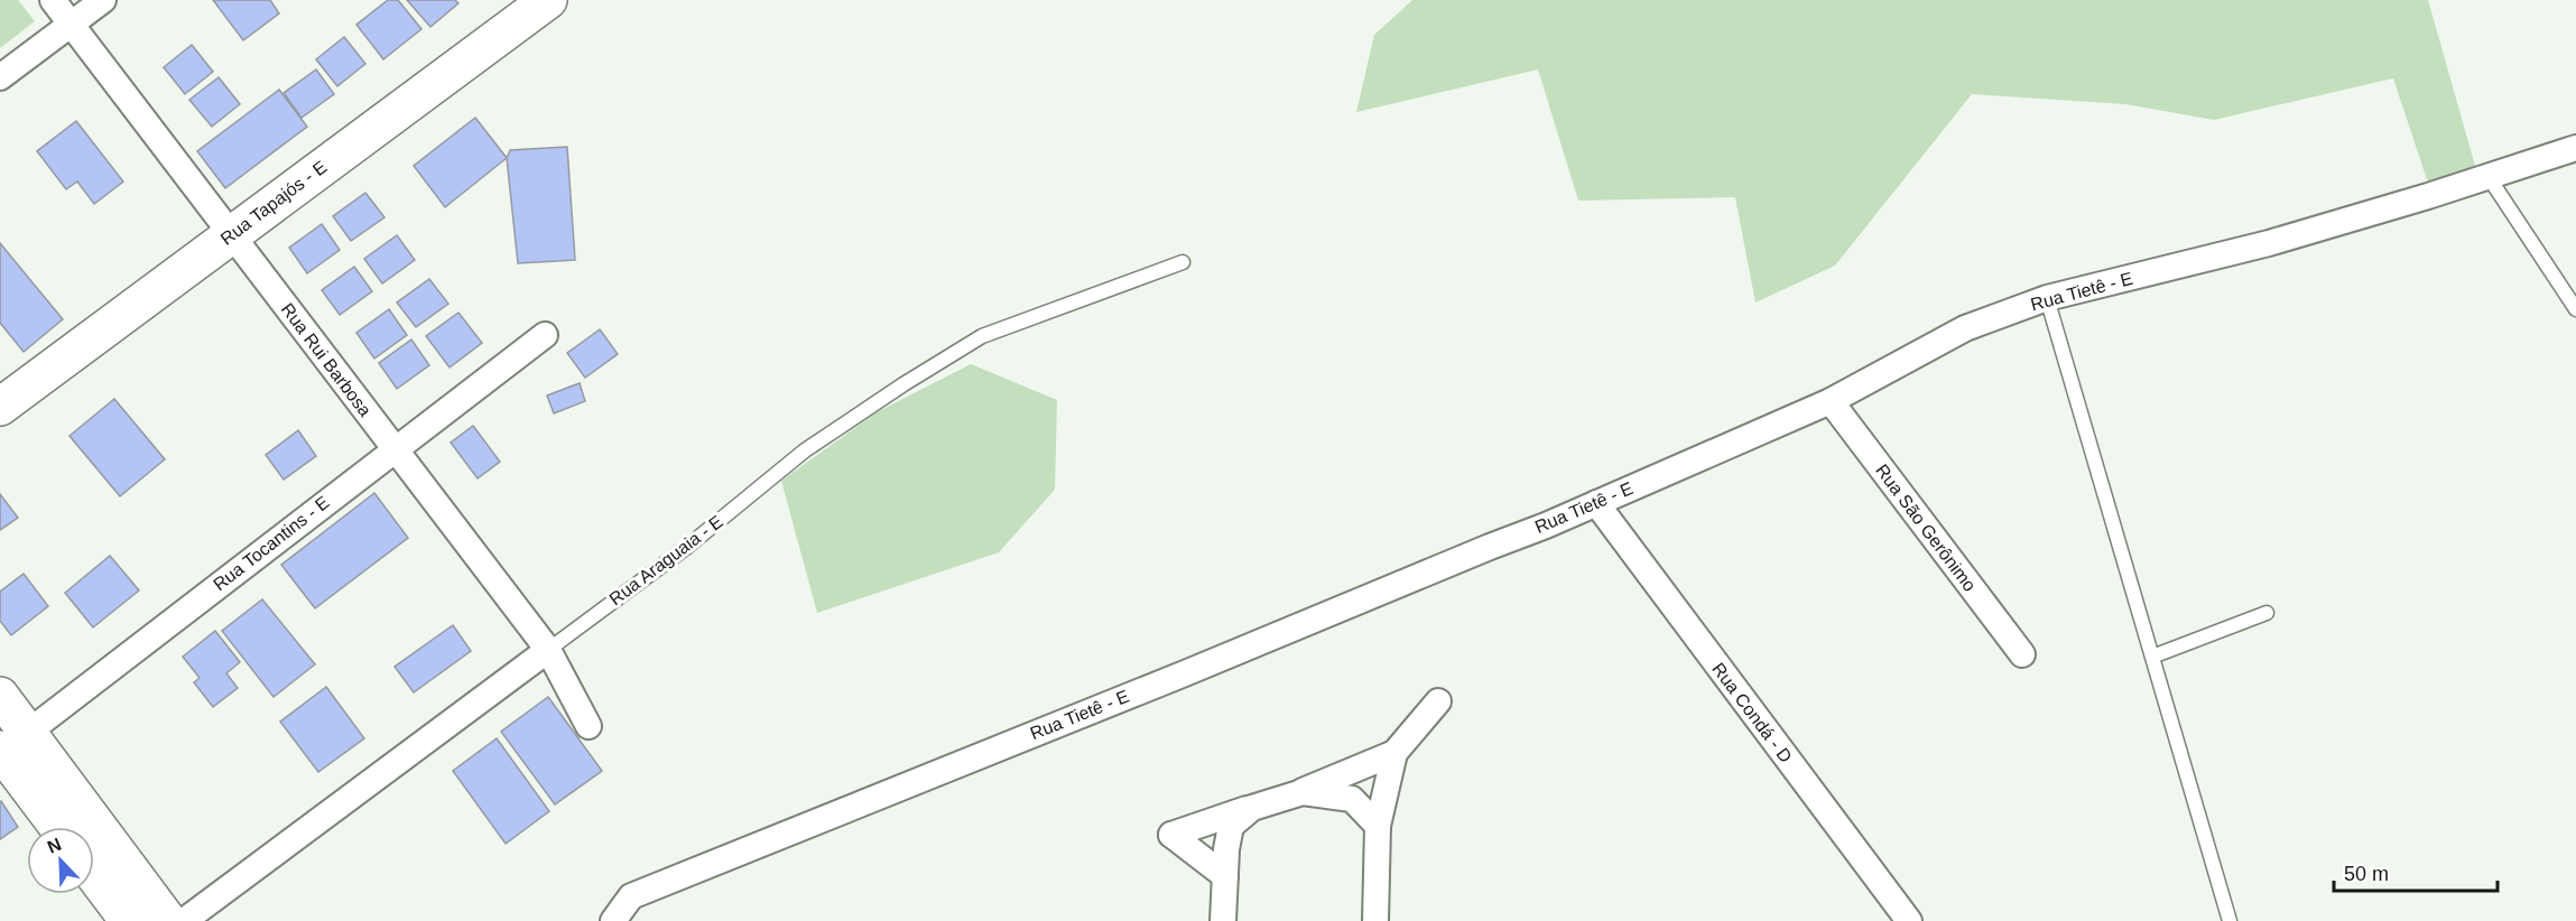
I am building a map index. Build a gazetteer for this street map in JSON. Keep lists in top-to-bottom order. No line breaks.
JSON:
{"streets":{"street":["Rua Tapajós - E","Rua Tietê - E","Rua Rui Barbosa","Rua São Gerônimo","Rua Tocantins - E","Rua Araguaia - E","Rua Condá - D"]},"crossings":[["Rua Tapajós - E","Rua Rui Barbosa"],["Rua Tietê - E","Rua São Gerônimo"],["Rua Tietê - E","Rua Condá - D"],["Rua Rui Barbosa","Rua Tocantins - E"],["Rua Rui Barbosa","Rua Araguaia - E"]],"scale_bar":"50 m","north":"top left"}
